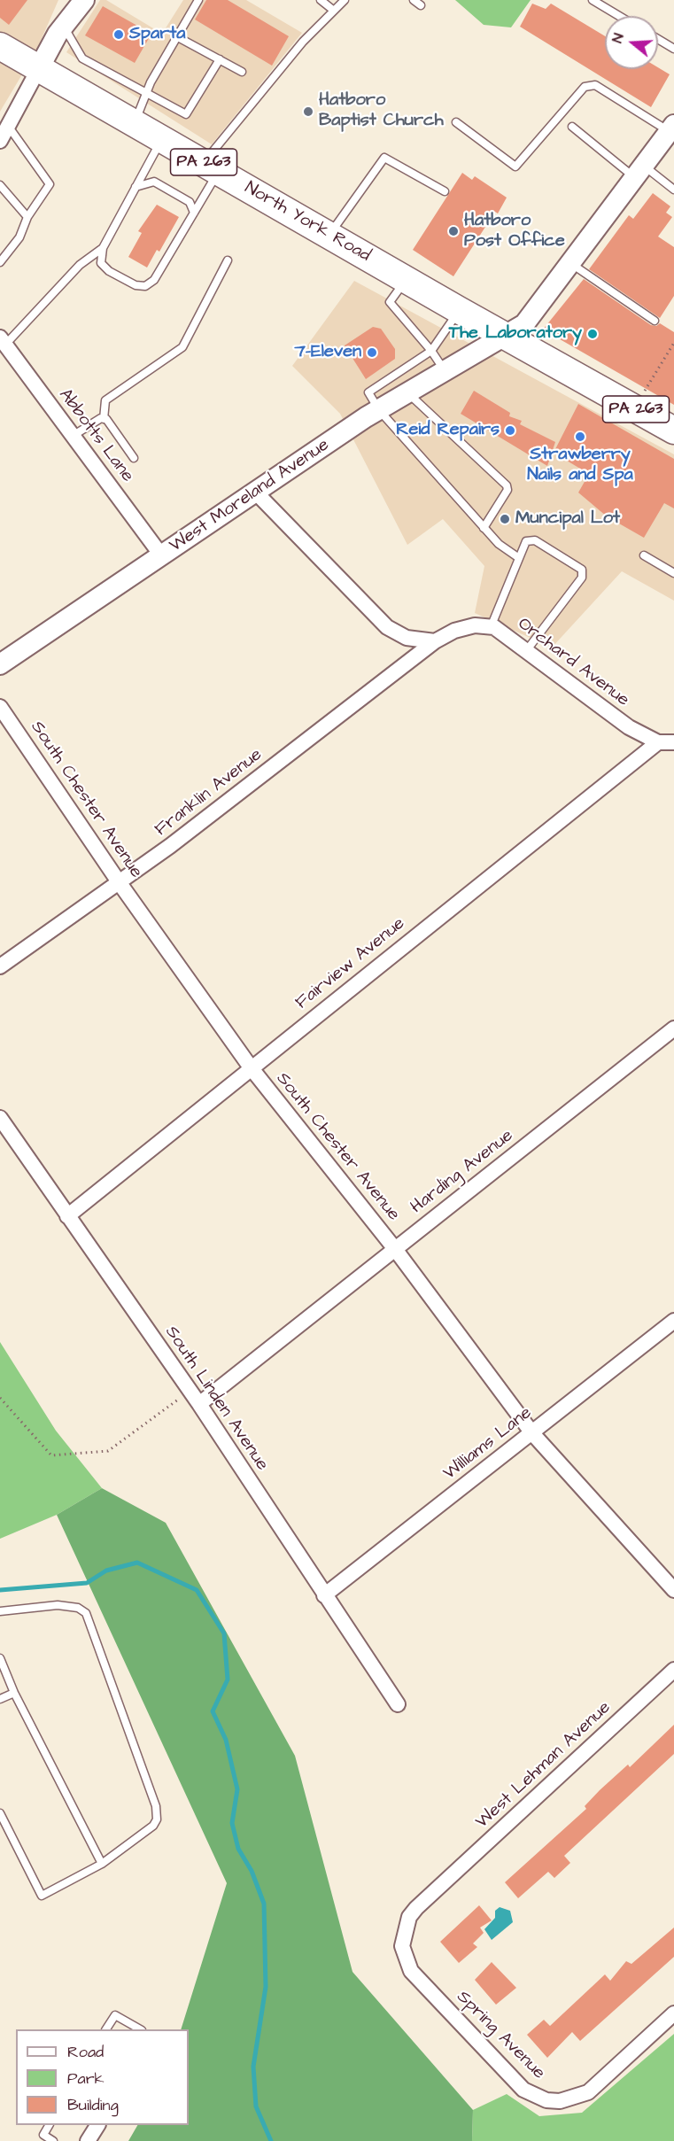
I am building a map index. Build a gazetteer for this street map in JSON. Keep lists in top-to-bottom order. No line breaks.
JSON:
{"streets":{"highway":["PA 263","North York Road"],"street":["Abbotts Lane","West Moreland Avenue","Orchard Avenue","Franklin Avenue","South Chester Avenue","Fairview Avenue","Harding Avenue","South Linden Avenue","Williams Lane","West Lehman Avenue","Spring Avenue"]},"crossings":[["PA 263","North York Road"],["PA 263","West Moreland Avenue"],["North York Road","West Moreland Avenue"],["Abbotts Lane","West Moreland Avenue"],["Orchard Avenue","Franklin Avenue"],["Orchard Avenue","Fairview Avenue"],["Franklin Avenue","South Chester Avenue"],["South Chester Avenue","Fairview Avenue"],["South Chester Avenue","Harding Avenue"],["South Chester Avenue","Williams Lane"],["Fairview Avenue","South Linden Avenue"],["Harding Avenue","South Linden Avenue"],["South Linden Avenue","Williams Lane"],["West Lehman Avenue","Spring Avenue"]],"places":["Sparta","Hatboro Baptist Church","Hatboro Post Office","The Laboratory","7-Eleven","Reid Repairs","Strawberry Nails and Spa","Muncipal Lot"],"legend":["Road","Park","Building"],"north":"left"}
